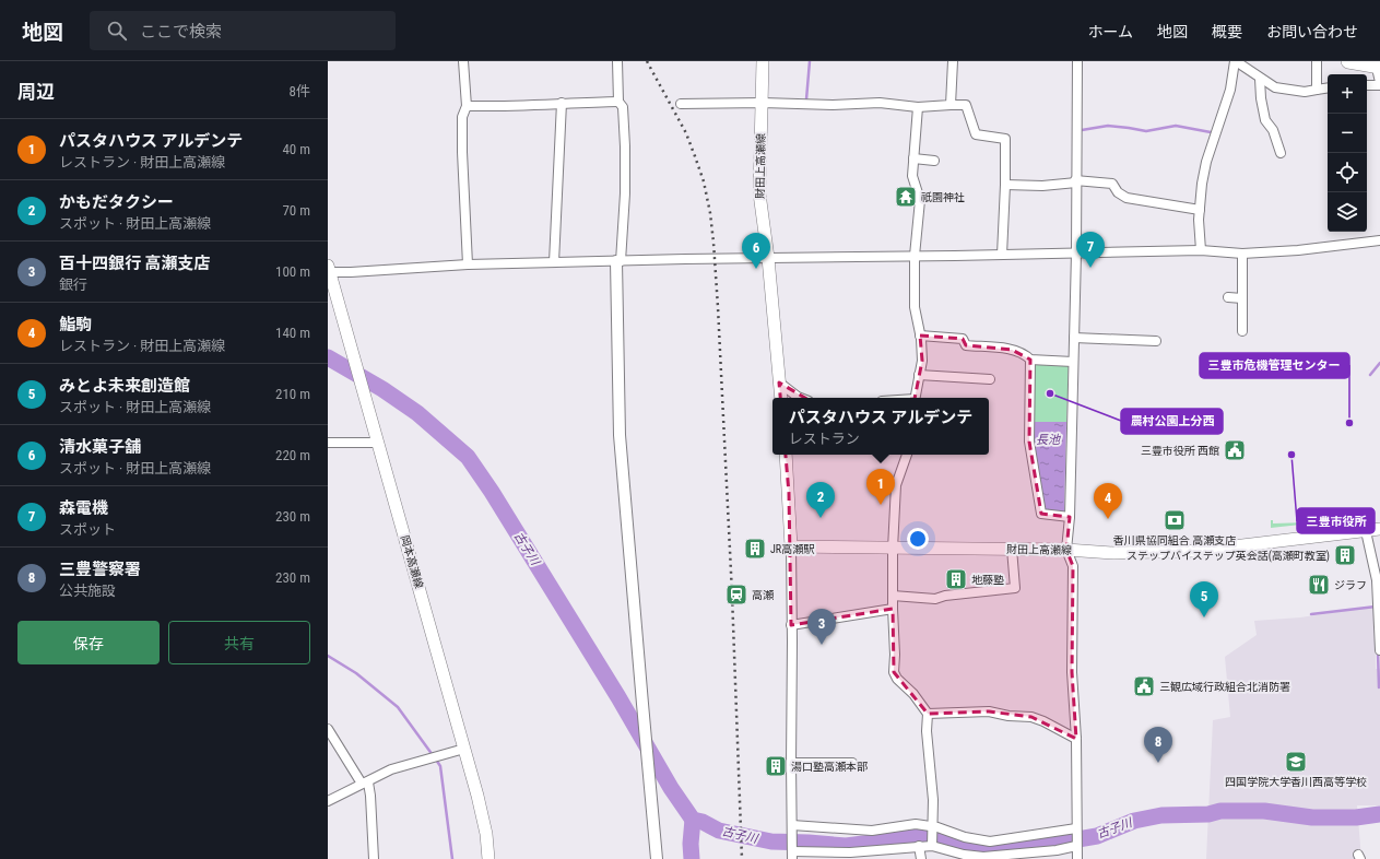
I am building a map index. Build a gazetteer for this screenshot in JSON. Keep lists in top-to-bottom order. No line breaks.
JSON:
{"streets":{"main road":["財田上高瀬線","岡本高瀬線"]},"water":["長池","古子川"],"places":{"temple":["祇園神社"],"other":["農村公園上分西","三豊市危機管理センター","三豊市役所"],"public building":["三豊市役所 西館","三観広域行政組合北消防署"],"bank":["香川県協同組合 高瀬支店"],"building":["JR高瀬駅","ステップバイステップ英会話(高瀬町教室)","地藤塾","湯口塾高瀬本部"],"restaurant":["ジラフ"],"station":["高瀬"],"school or university":["四国学院大学香川西高等学校"]},"page":{"header":"地図","search":"ここで検索","nav":["ホーム","地図","概要","お問い合わせ"],"heading":["周辺","8件"],"map_buttons":["+","−"],"list":[{"mark":"1","name":"パスタハウス アルデンテ","note":"レストラン · 財田上高瀬線","value":"40 m"},{"mark":"2","name":"かもだタクシー","note":"スポット · 財田上高瀬線","value":"70 m"},{"mark":"3","name":"百十四銀行 高瀬支店","note":"銀行","value":"100 m"},{"mark":"4","name":"鮨駒","note":"レストラン · 財田上高瀬線","value":"140 m"},{"mark":"5","name":"みとよ未来創造館","note":"スポット · 財田上高瀬線","value":"210 m"},{"mark":"6","name":"清水菓子舗","note":"スポット · 財田上高瀬線","value":"220 m"},{"mark":"7","name":"森電機","note":"スポット","value":"230 m"},{"mark":"8","name":"三豊警察署","note":"公共施設","value":"230 m"}],"pins":["7","6","1","2","4","5","3","8"],"popup":["パスタハウス アルデンテ","レストラン"],"buttons":["保存","共有"]}}
